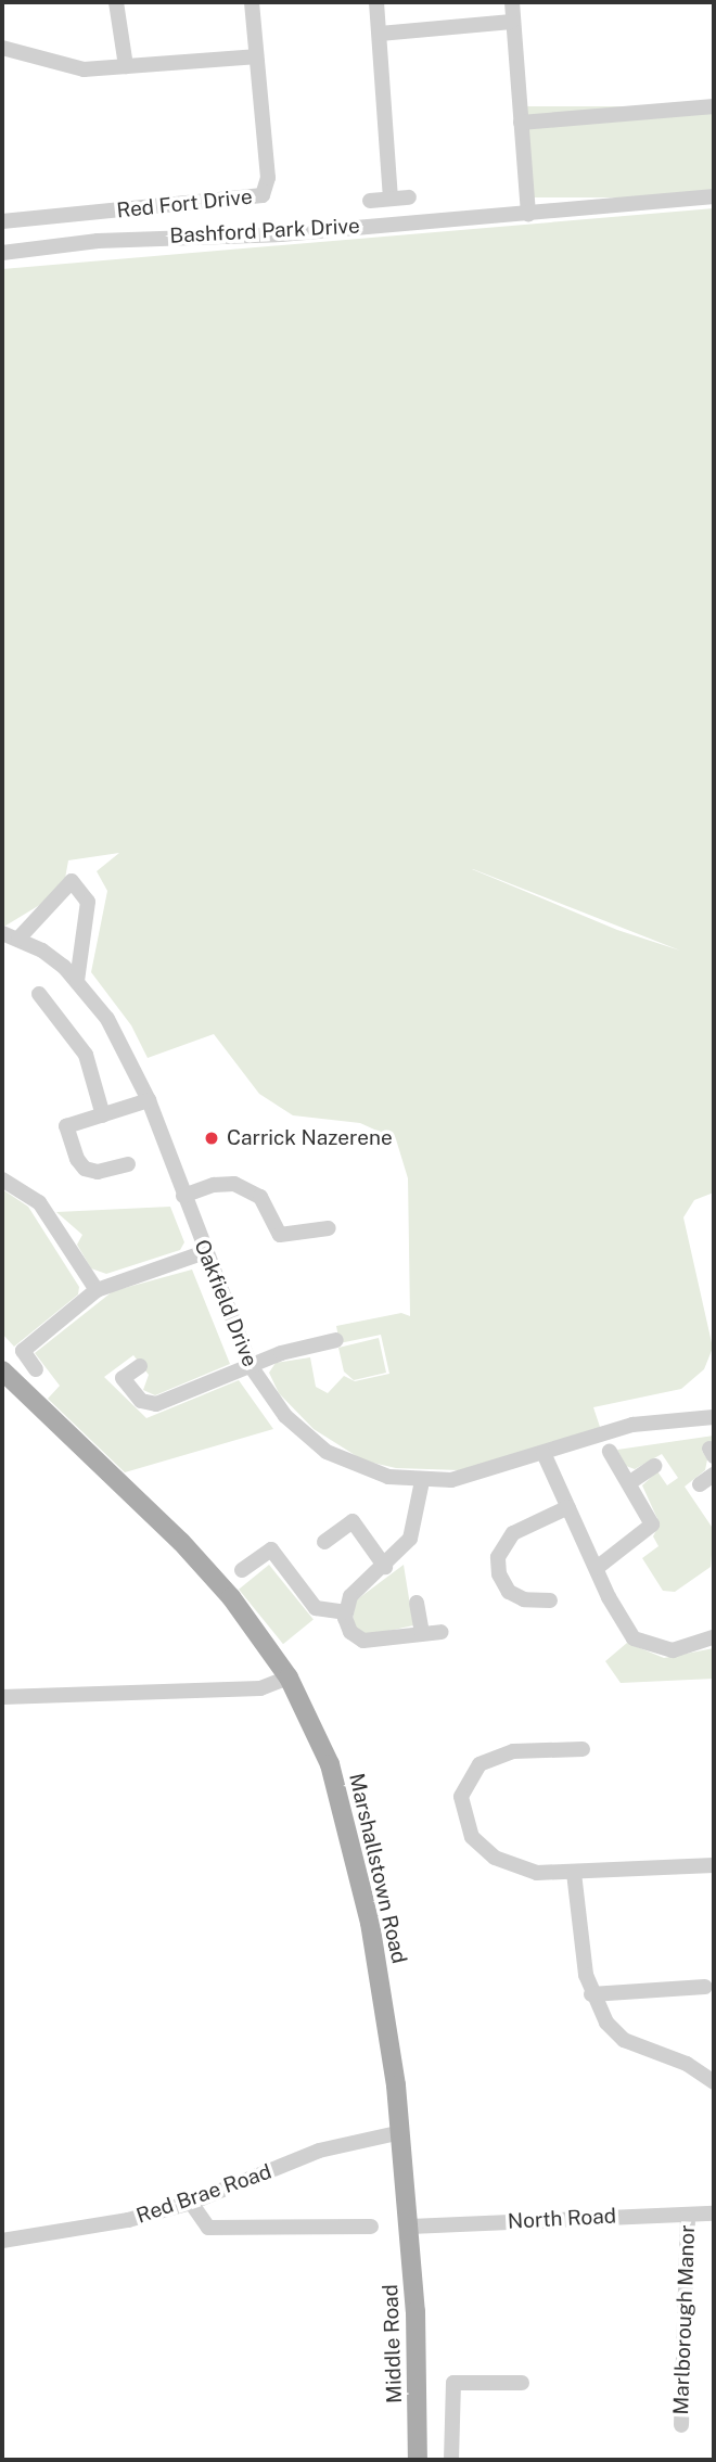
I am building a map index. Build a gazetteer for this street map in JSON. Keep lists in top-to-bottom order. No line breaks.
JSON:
{"streets":{"main road":["Marshallstown Road","Middle Road"],"street":["Red Fort Drive","Bashford Park Drive","Oakfield Drive","Red Brae Road","North Road","Marlborough Manor"]},"crossings":[["Marshallstown Road","Red Brae Road"],["Marshallstown Road","North Road"],["Marshallstown Road","Middle Road"],["North Road","Marlborough Manor"],["North Road","Middle Road"]],"places":["Carrick Nazerene"]}
